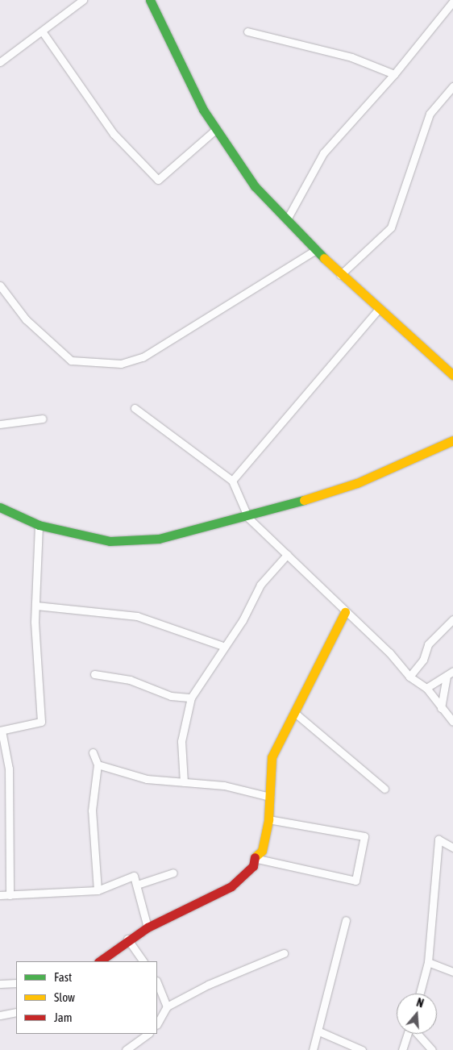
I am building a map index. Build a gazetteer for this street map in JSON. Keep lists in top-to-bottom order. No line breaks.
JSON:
{"legend":["Fast","Slow","Jam"],"north":"top"}
